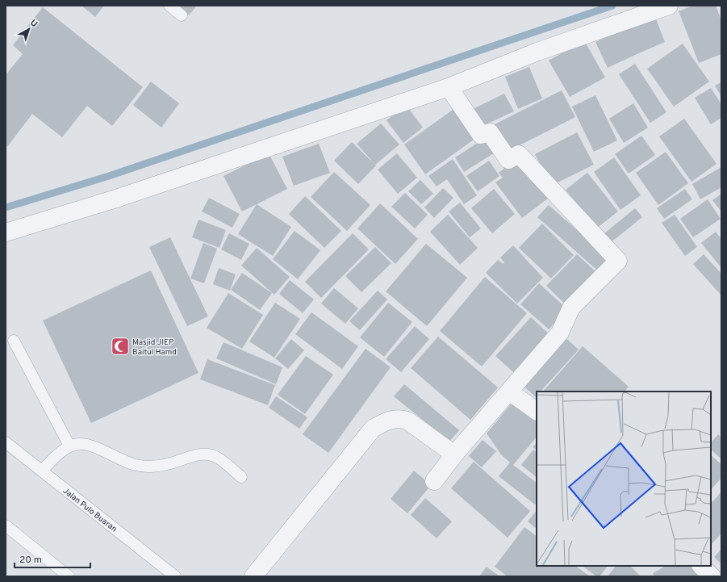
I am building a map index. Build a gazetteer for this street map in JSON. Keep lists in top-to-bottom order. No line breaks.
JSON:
{"streets":{"lane":["Jalan Pulo Buaran"]},"places":{"mosque":["Masjid JIEP Baitul Hamd"]},"scale_bar":"20 m","north":"top right"}
